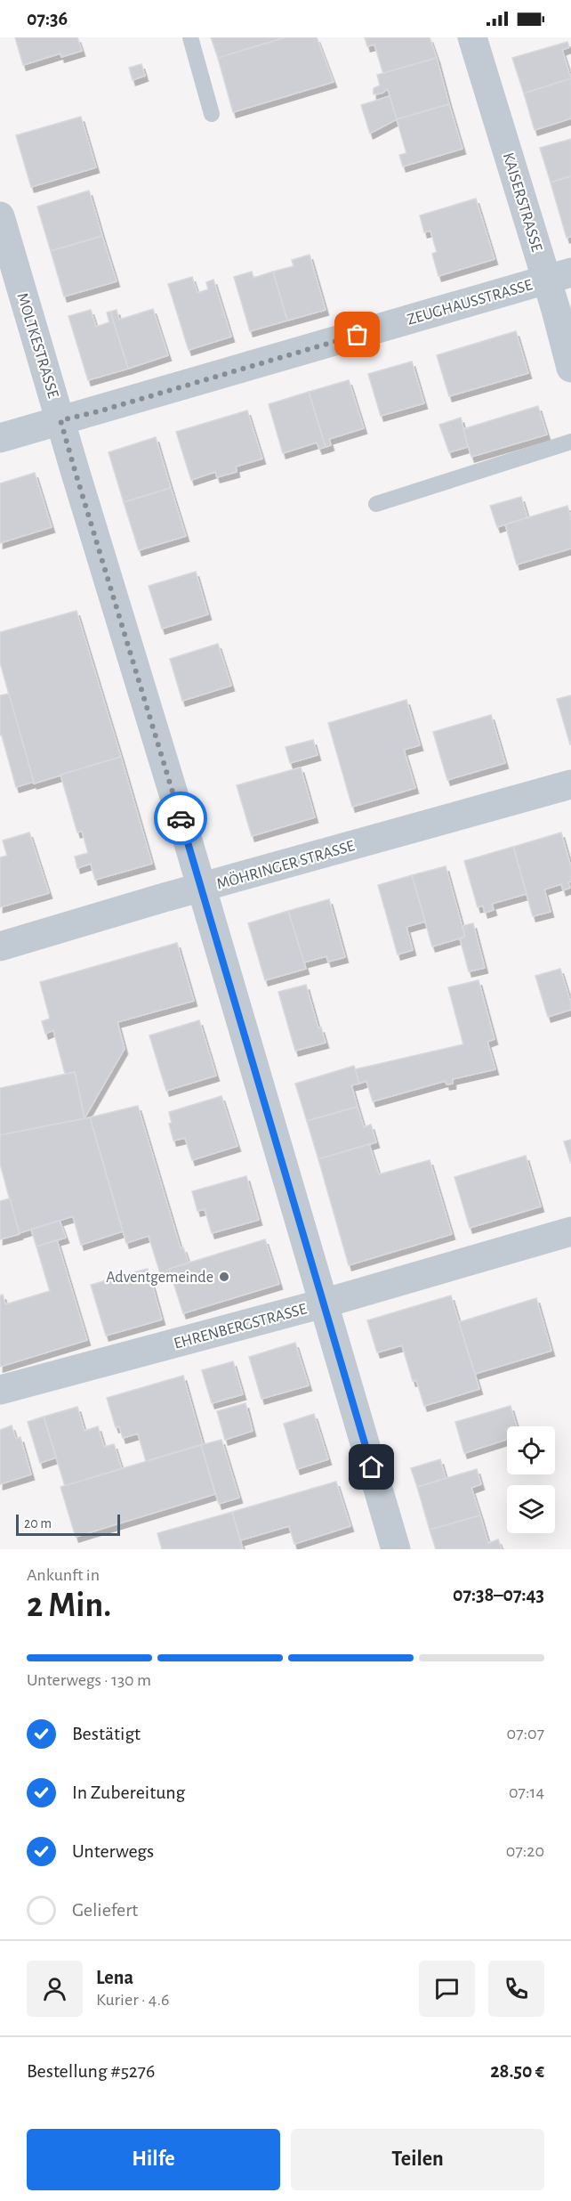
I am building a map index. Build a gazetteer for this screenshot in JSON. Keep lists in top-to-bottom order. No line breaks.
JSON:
{"streets":{"street":["KAISERSTRASSE","ZEUGHAUSSTRASSE","MOLTKESTRASSE","MÖHRINGER STRASSE","EHRENBERGSTRASSE"]},"crossings":[["KAISERSTRASSE","ZEUGHAUSSTRASSE"],["ZEUGHAUSSTRASSE","MOLTKESTRASSE"],["MOLTKESTRASSE","MÖHRINGER STRASSE"],["MOLTKESTRASSE","EHRENBERGSTRASSE"]],"places":["Adventgemeinde"],"scale_bar":"20 m","page":{"status":"07:36","scale":"20 m","heading":["2 Min.","Ankunft in","07:38–07:43"],"panel":["Lena","Kurier · 4.6","Bestellung #5276","28.50 €"],"bar":"Unterwegs · 130 m","list":[["Bestätigt","07:07"],["In Zubereitung","07:14"],["Unterwegs","07:20"],"Geliefert"],"buttons":["Hilfe","Teilen"]}}
